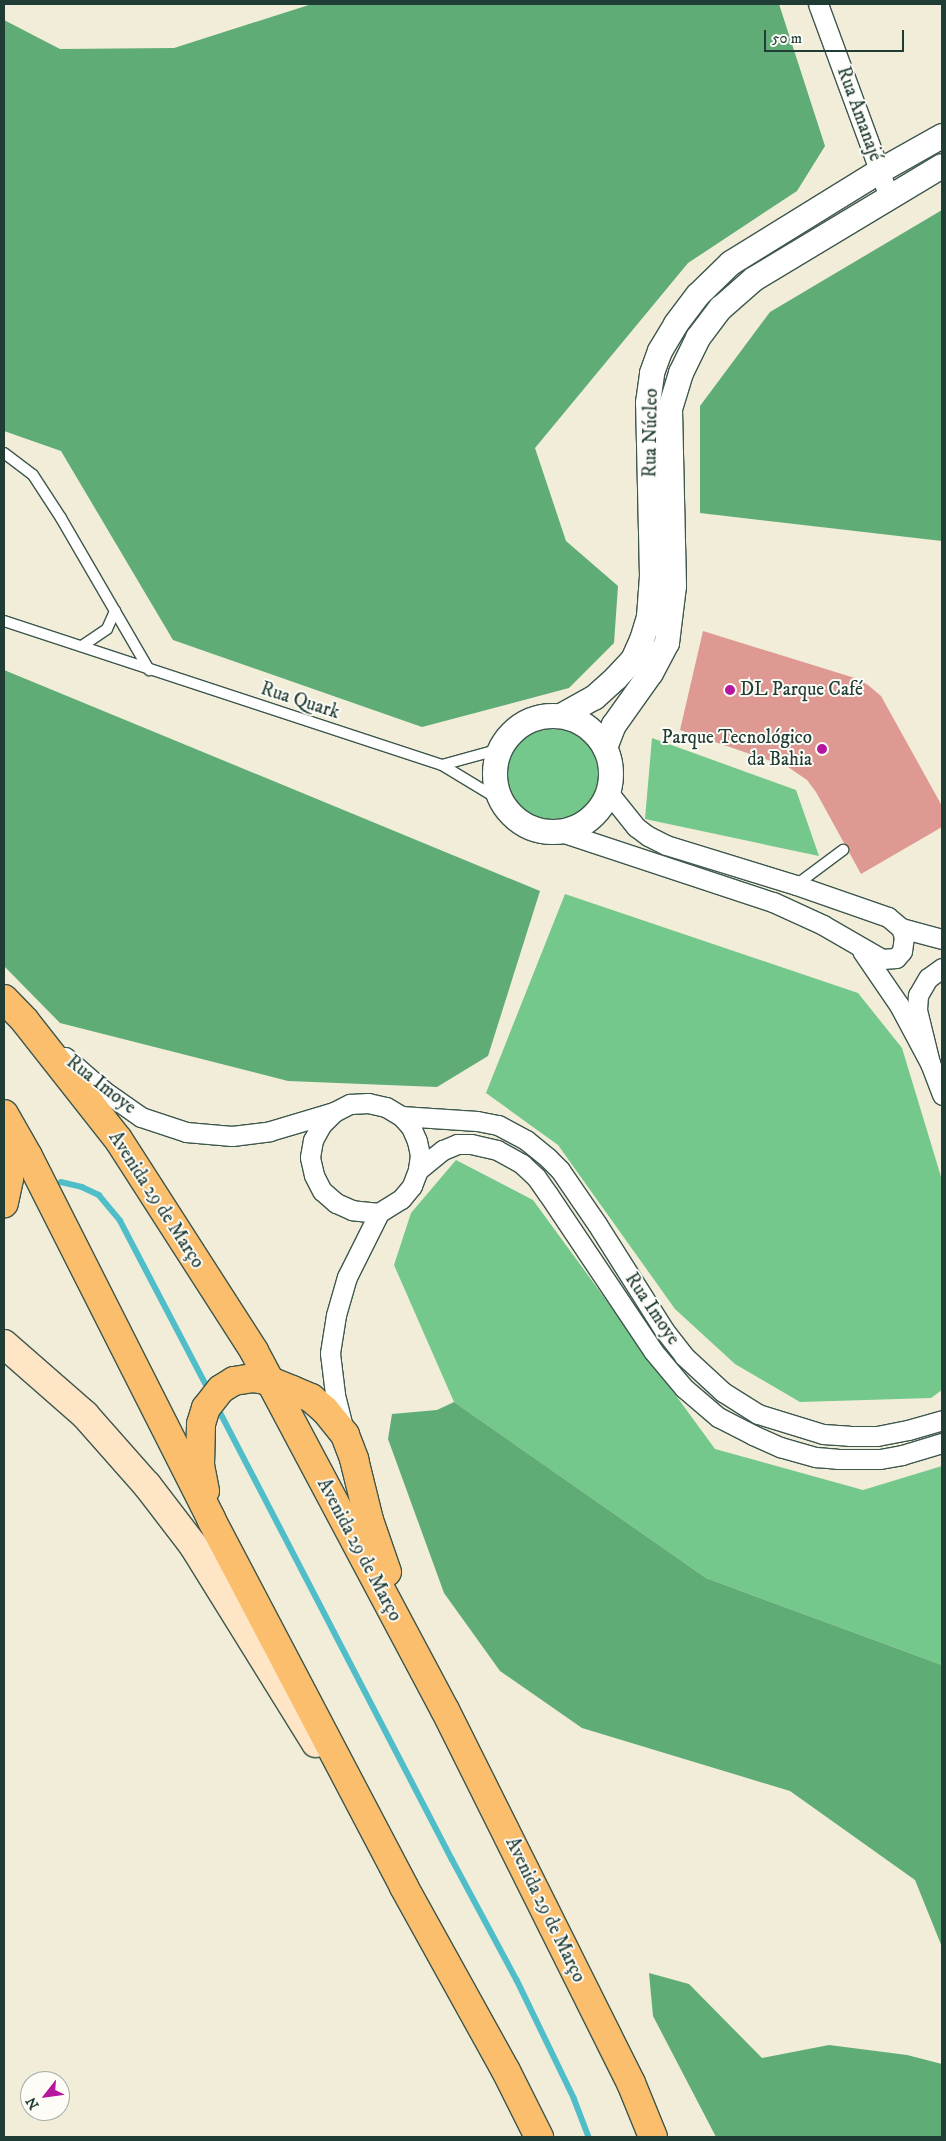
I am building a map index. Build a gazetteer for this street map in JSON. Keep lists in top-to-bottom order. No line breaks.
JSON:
{"streets":{"main road":["Avenida 29 de Março"],"street":["Rua Amanajé","Rua Núcleo","Rua Imoye"],"lane":["Rua Quark"]},"crossings":[["Rua Amanajé","Rua Núcleo"],["Rua Núcleo","Rua Quark"],["Rua Imoye","Avenida 29 de Março"]],"places":["DL Parque Café","Parque Tecnológico da Bahia"],"scale_bar":"50 m","north":"bottom left"}
